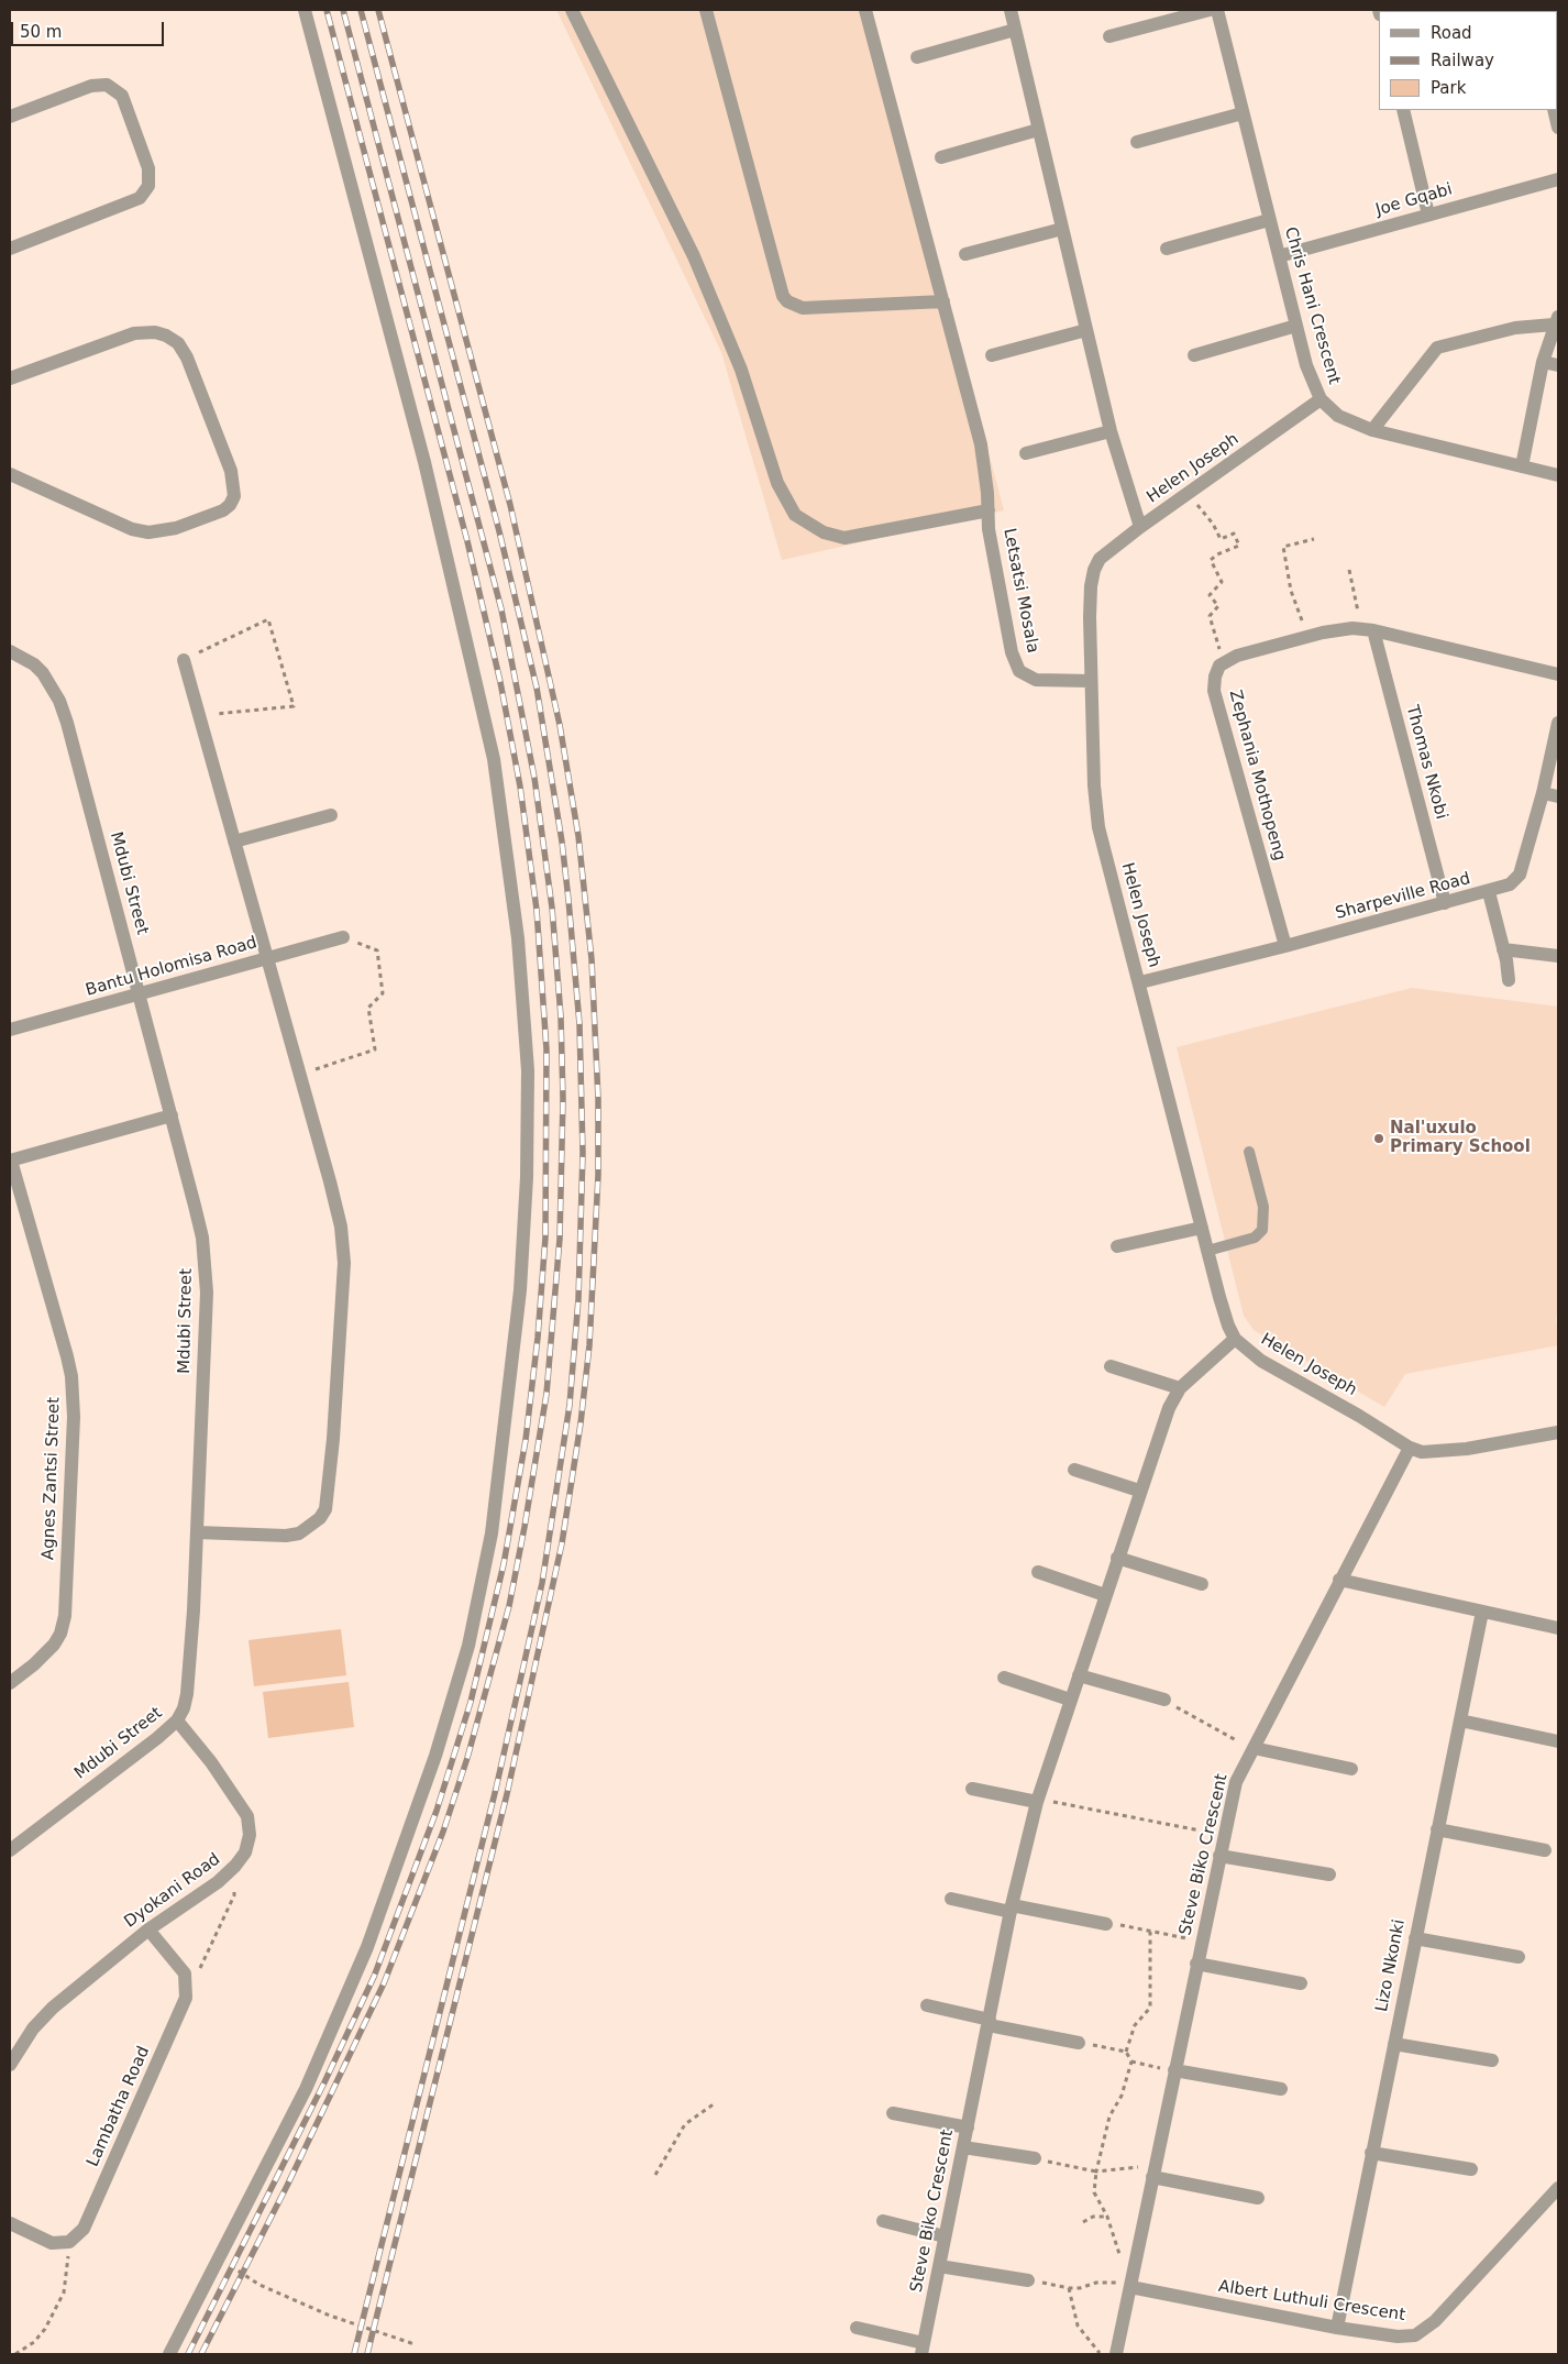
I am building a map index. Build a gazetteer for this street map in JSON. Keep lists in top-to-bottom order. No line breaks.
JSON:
{"streets":{"street":["Joe Gqabi","Chris Hani Crescent","Helen Joseph","Letsatsi Mosala","Thomas Nkobi","Zephania Mothopeng","Mdubi Street","Sharpeville Road","Bantu Holomisa Road","Agnes Zantsi Street","Steve Biko Crescent","Dyokani Road","Lizo Nkonki","Lambatha Road","Albert Luthuli Crescent"]},"crossings":[["Joe Gqabi","Chris Hani Crescent"],["Chris Hani Crescent","Helen Joseph"],["Helen Joseph","Letsatsi Mosala"],["Helen Joseph","Sharpeville Road"],["Helen Joseph","Steve Biko Crescent"],["Thomas Nkobi","Sharpeville Road"],["Zephania Mothopeng","Sharpeville Road"],["Mdubi Street","Bantu Holomisa Road"],["Mdubi Street","Dyokani Road"],["Steve Biko Crescent","Albert Luthuli Crescent"],["Dyokani Road","Lambatha Road"],["Lizo Nkonki","Albert Luthuli Crescent"]],"places":["Nal'uxulo Primary School"],"legend":["Road","Railway","Park"],"scale_bar":"50 m"}
